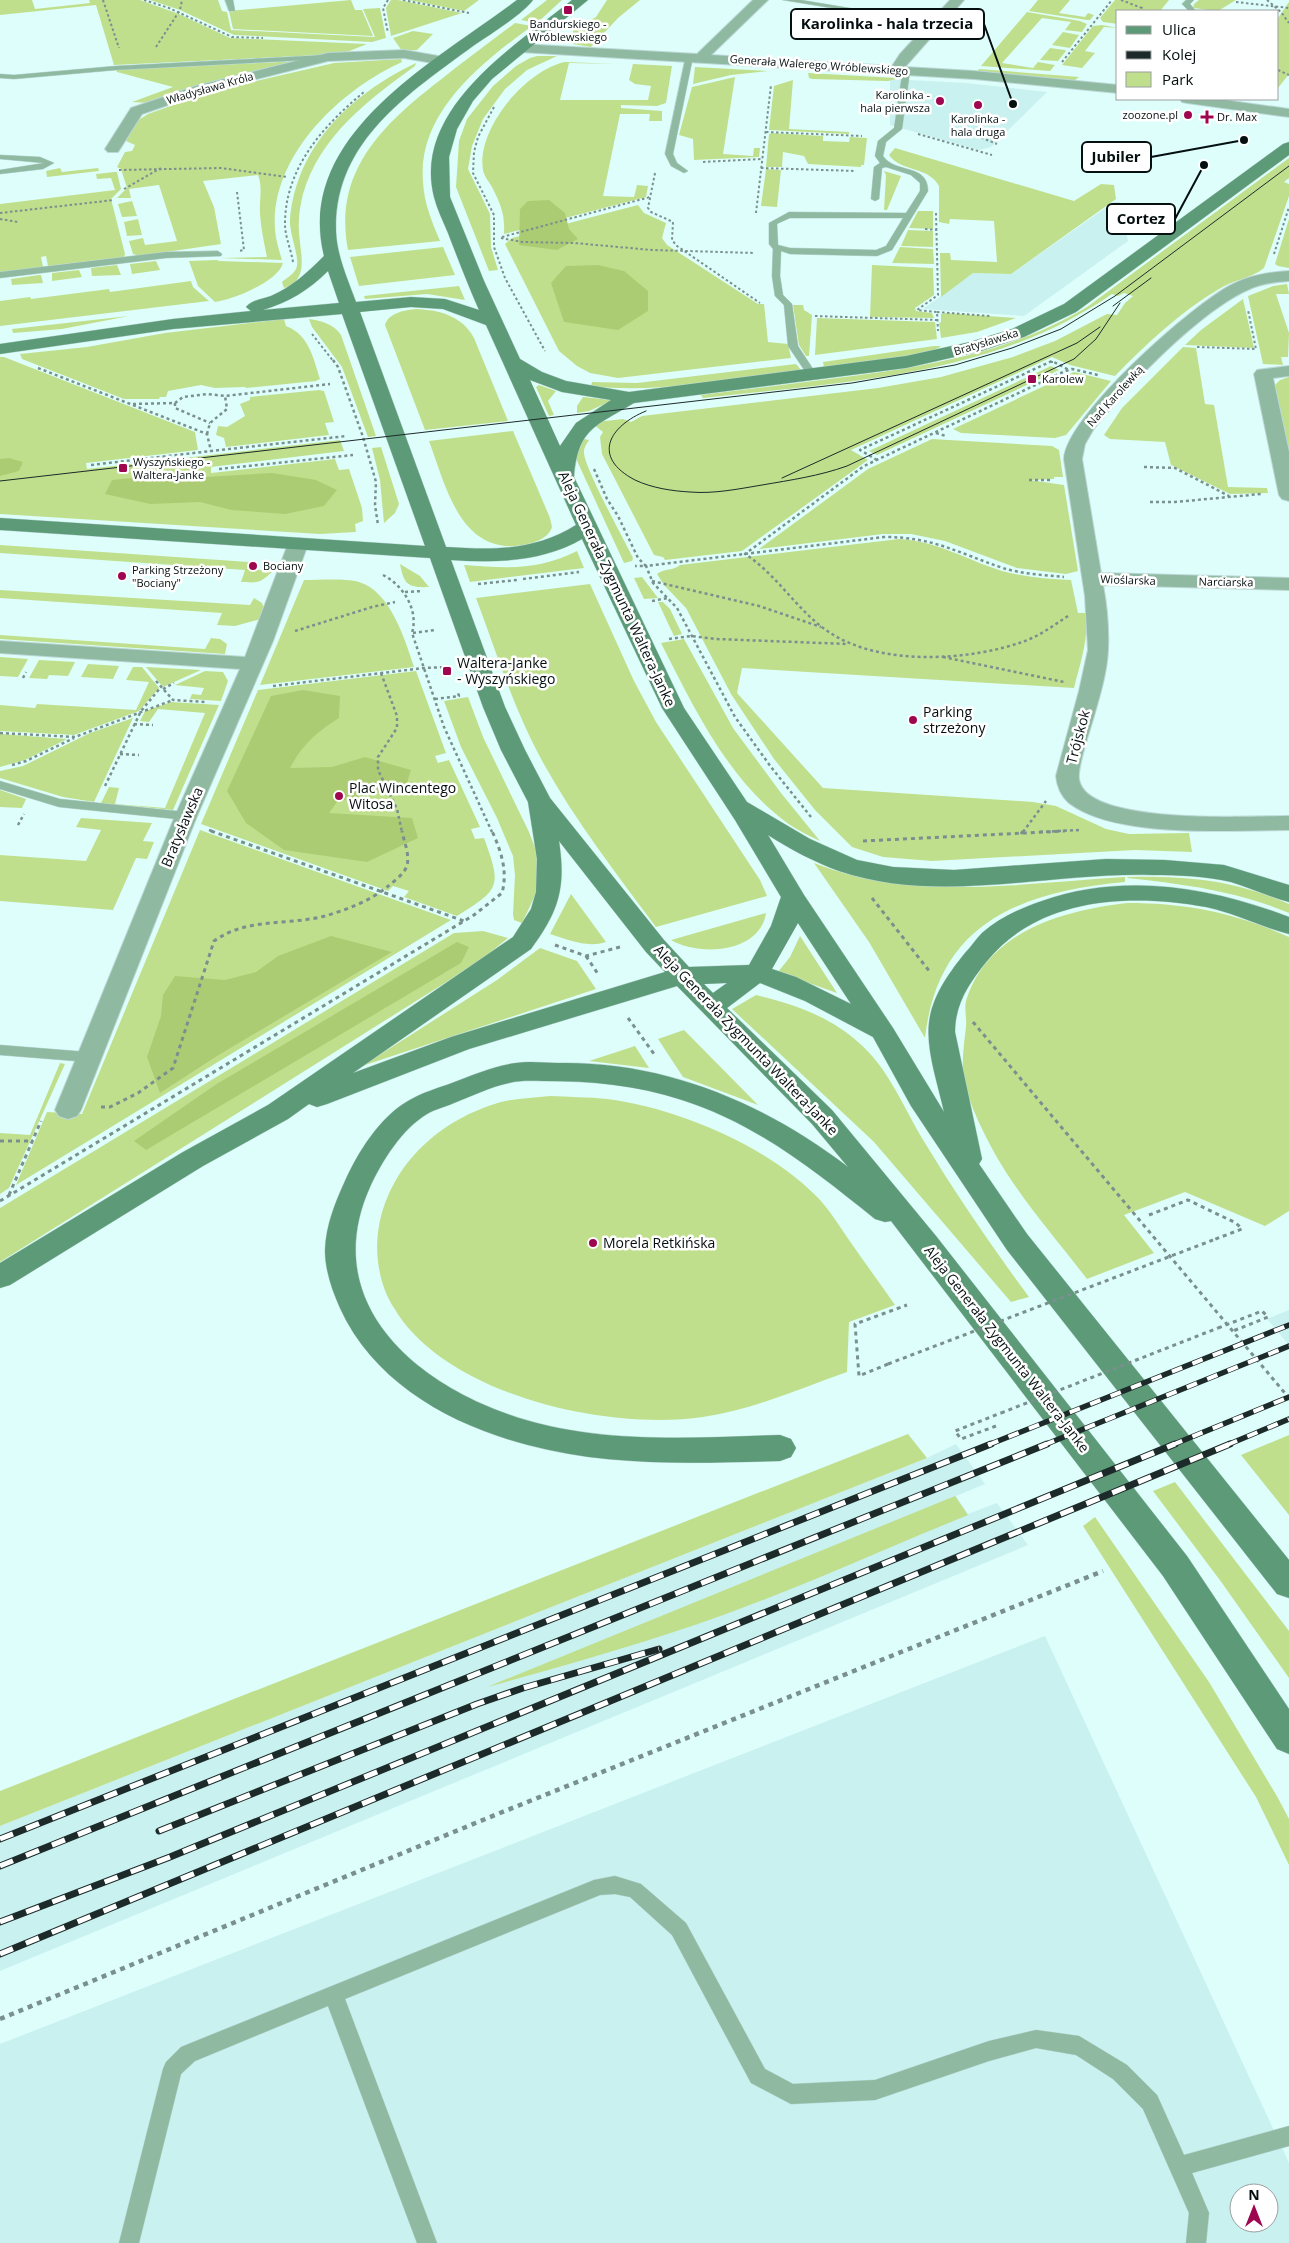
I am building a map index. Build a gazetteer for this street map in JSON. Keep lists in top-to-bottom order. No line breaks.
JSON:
{"streets":{"main road":["Bratysławska","Aleja Generała Zygmunta Waltera-Janke"],"street":["Generała Walerego Wróblewskiego","Władysława Króla","Nad Karolewką","Wioślarska","Narciarska","Trójskok"]},"crossings":[["Generała Walerego Wróblewskiego","Aleja Generała Zygmunta Waltera-Janke"],["Władysława Króla","Aleja Generała Zygmunta Waltera-Janke"],["Bratysławska","Aleja Generała Zygmunta Waltera-Janke"],["Nad Karolewką","Wioślarska"],["Nad Karolewką","Trójskok"],["Wioślarska","Narciarska"],["Wioślarska","Trójskok"]],"places":{"transit":["Bandurskiego - Wróblewskiego","Karolew","Wyszyńskiego - Waltera-Janke","Waltera-Janke - Wyszyńskiego"],"other":["Karolinka - hala pierwsza","Karolinka - hala trzecia","Karolinka - hala druga","zoozone.pl","Jubiler","Cortez","Bociany","Parking Strzeżony \"Bociany\"","Parking strzeżony","Plac Wincentego Witosa","Morela Retkińska"],"health":["Dr. Max"]},"legend":["Ulica","Kolej","Park"],"north":"top"}
